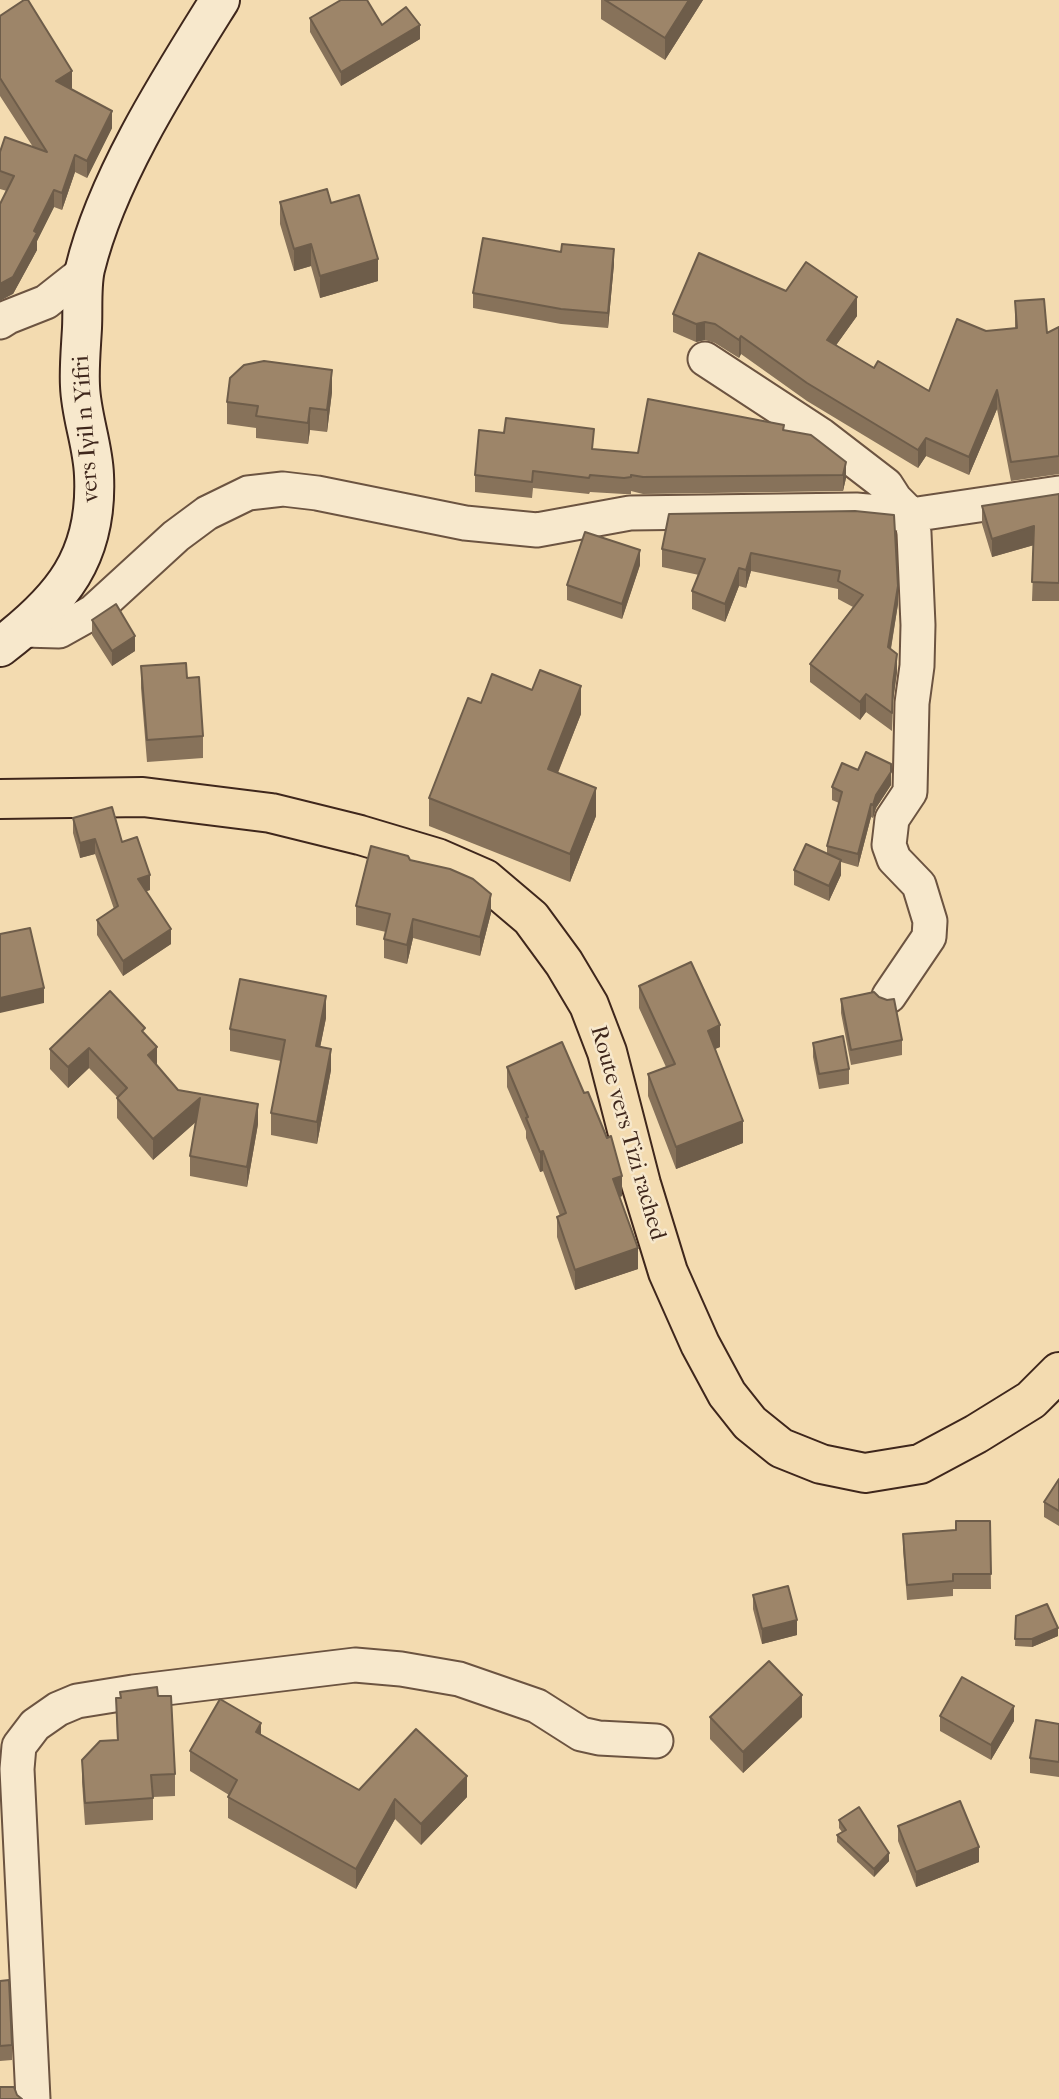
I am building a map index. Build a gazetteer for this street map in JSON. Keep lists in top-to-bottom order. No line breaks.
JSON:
{"streets":{"main road":["vers Iγil n Yifri","Route vers Tizi rached"]}}
